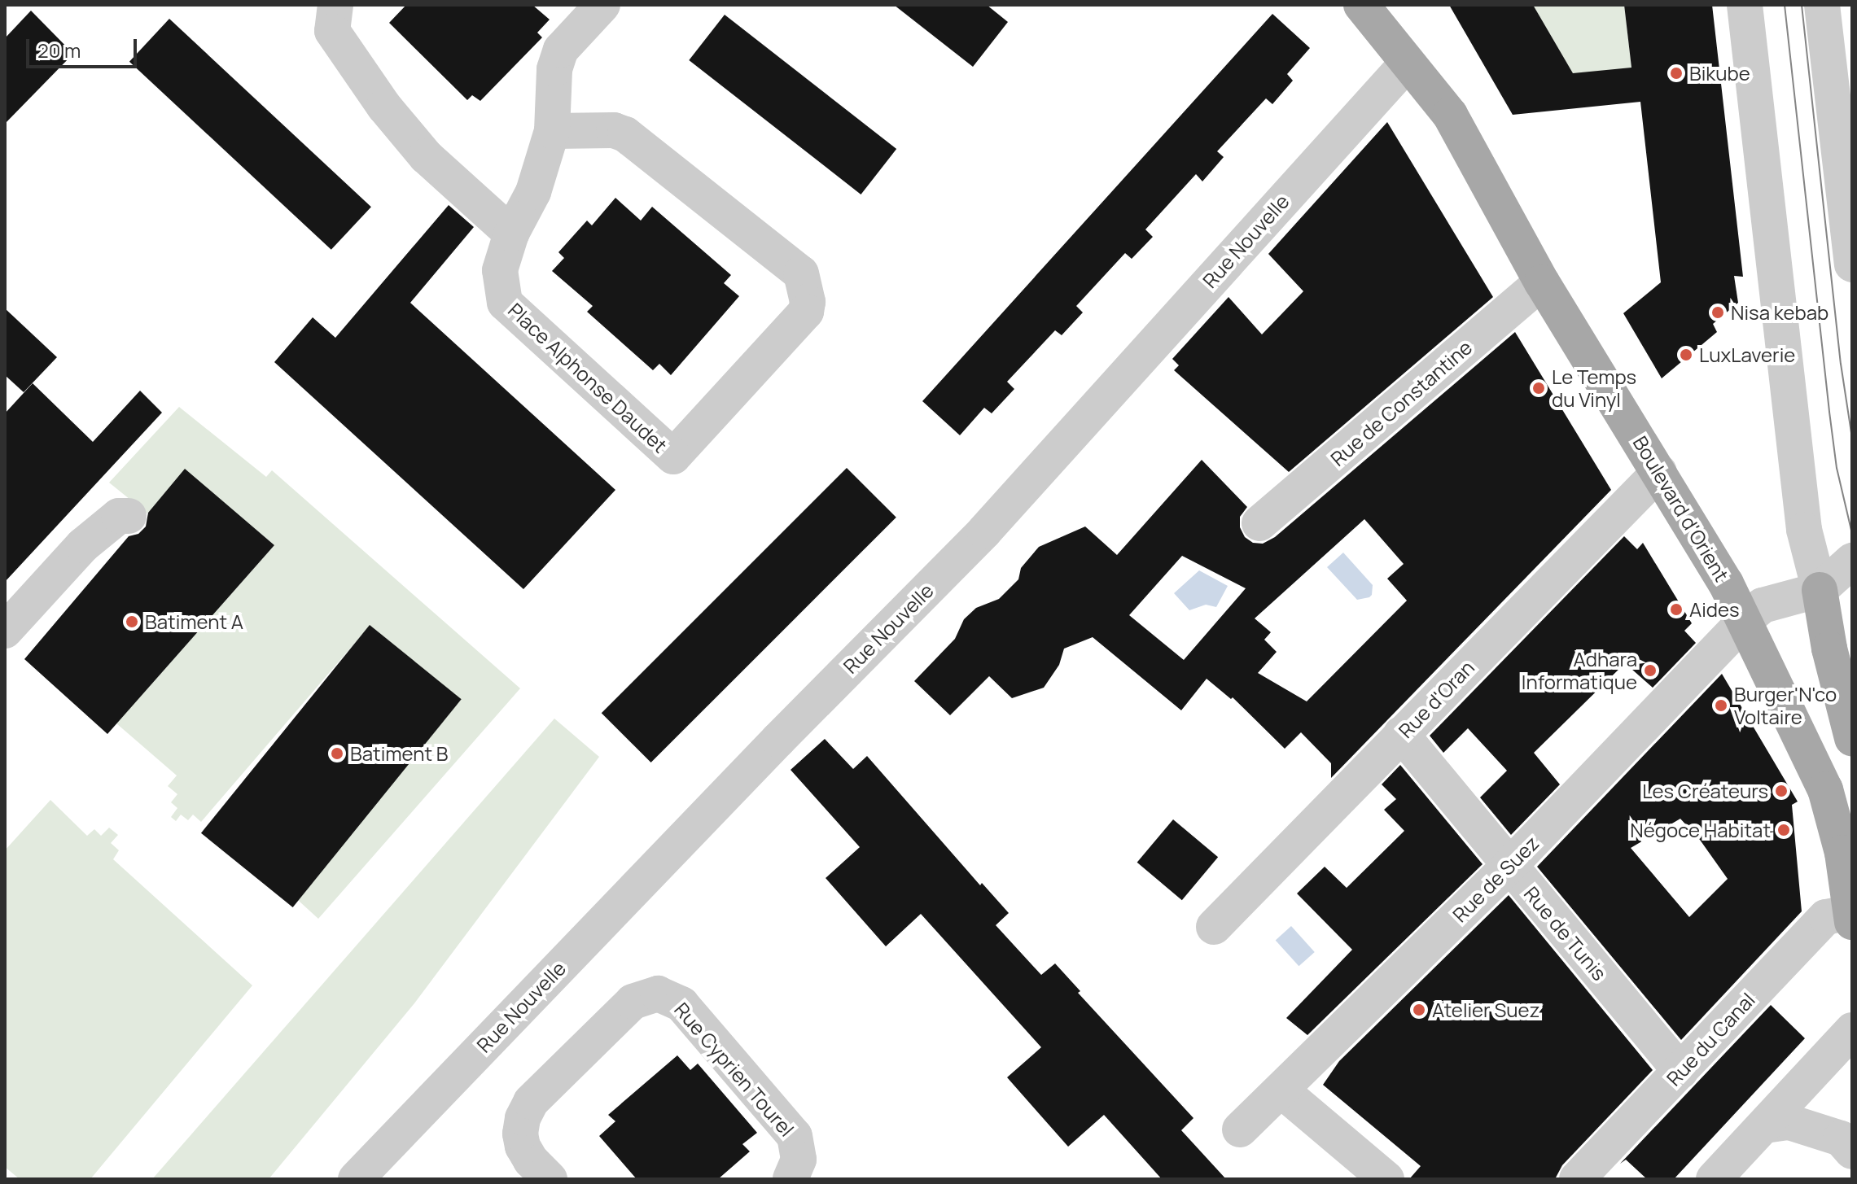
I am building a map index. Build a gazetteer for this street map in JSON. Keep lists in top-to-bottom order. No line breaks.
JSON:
{"streets":{"main road":["Boulevard d'Orient"],"street":["Rue Nouvelle","Place Alphonse Daudet","Rue de Constantine","Rue d'Oran","Rue de Suez","Rue de Tunis","Rue du Canal","Rue Cyprien Tourel"]},"crossings":[["Rue Nouvelle","Boulevard d'Orient"],["Rue de Constantine","Boulevard d'Orient"],["Boulevard d'Orient","Rue d'Oran"],["Boulevard d'Orient","Rue de Suez"],["Boulevard d'Orient","Rue du Canal"],["Rue d'Oran","Rue de Tunis"],["Rue de Suez","Rue de Tunis"],["Rue de Tunis","Rue du Canal"]],"places":["Bikube","Nisa kebab","LuxLaverie","Le Temps du Vinyl","Aides","Batiment A","Adhara Informatique","Burger'N'co Voltaire","Batiment B","Les Créateurs","Négoce Habitat","Atelier Suez"],"scale_bar":"20 m"}
